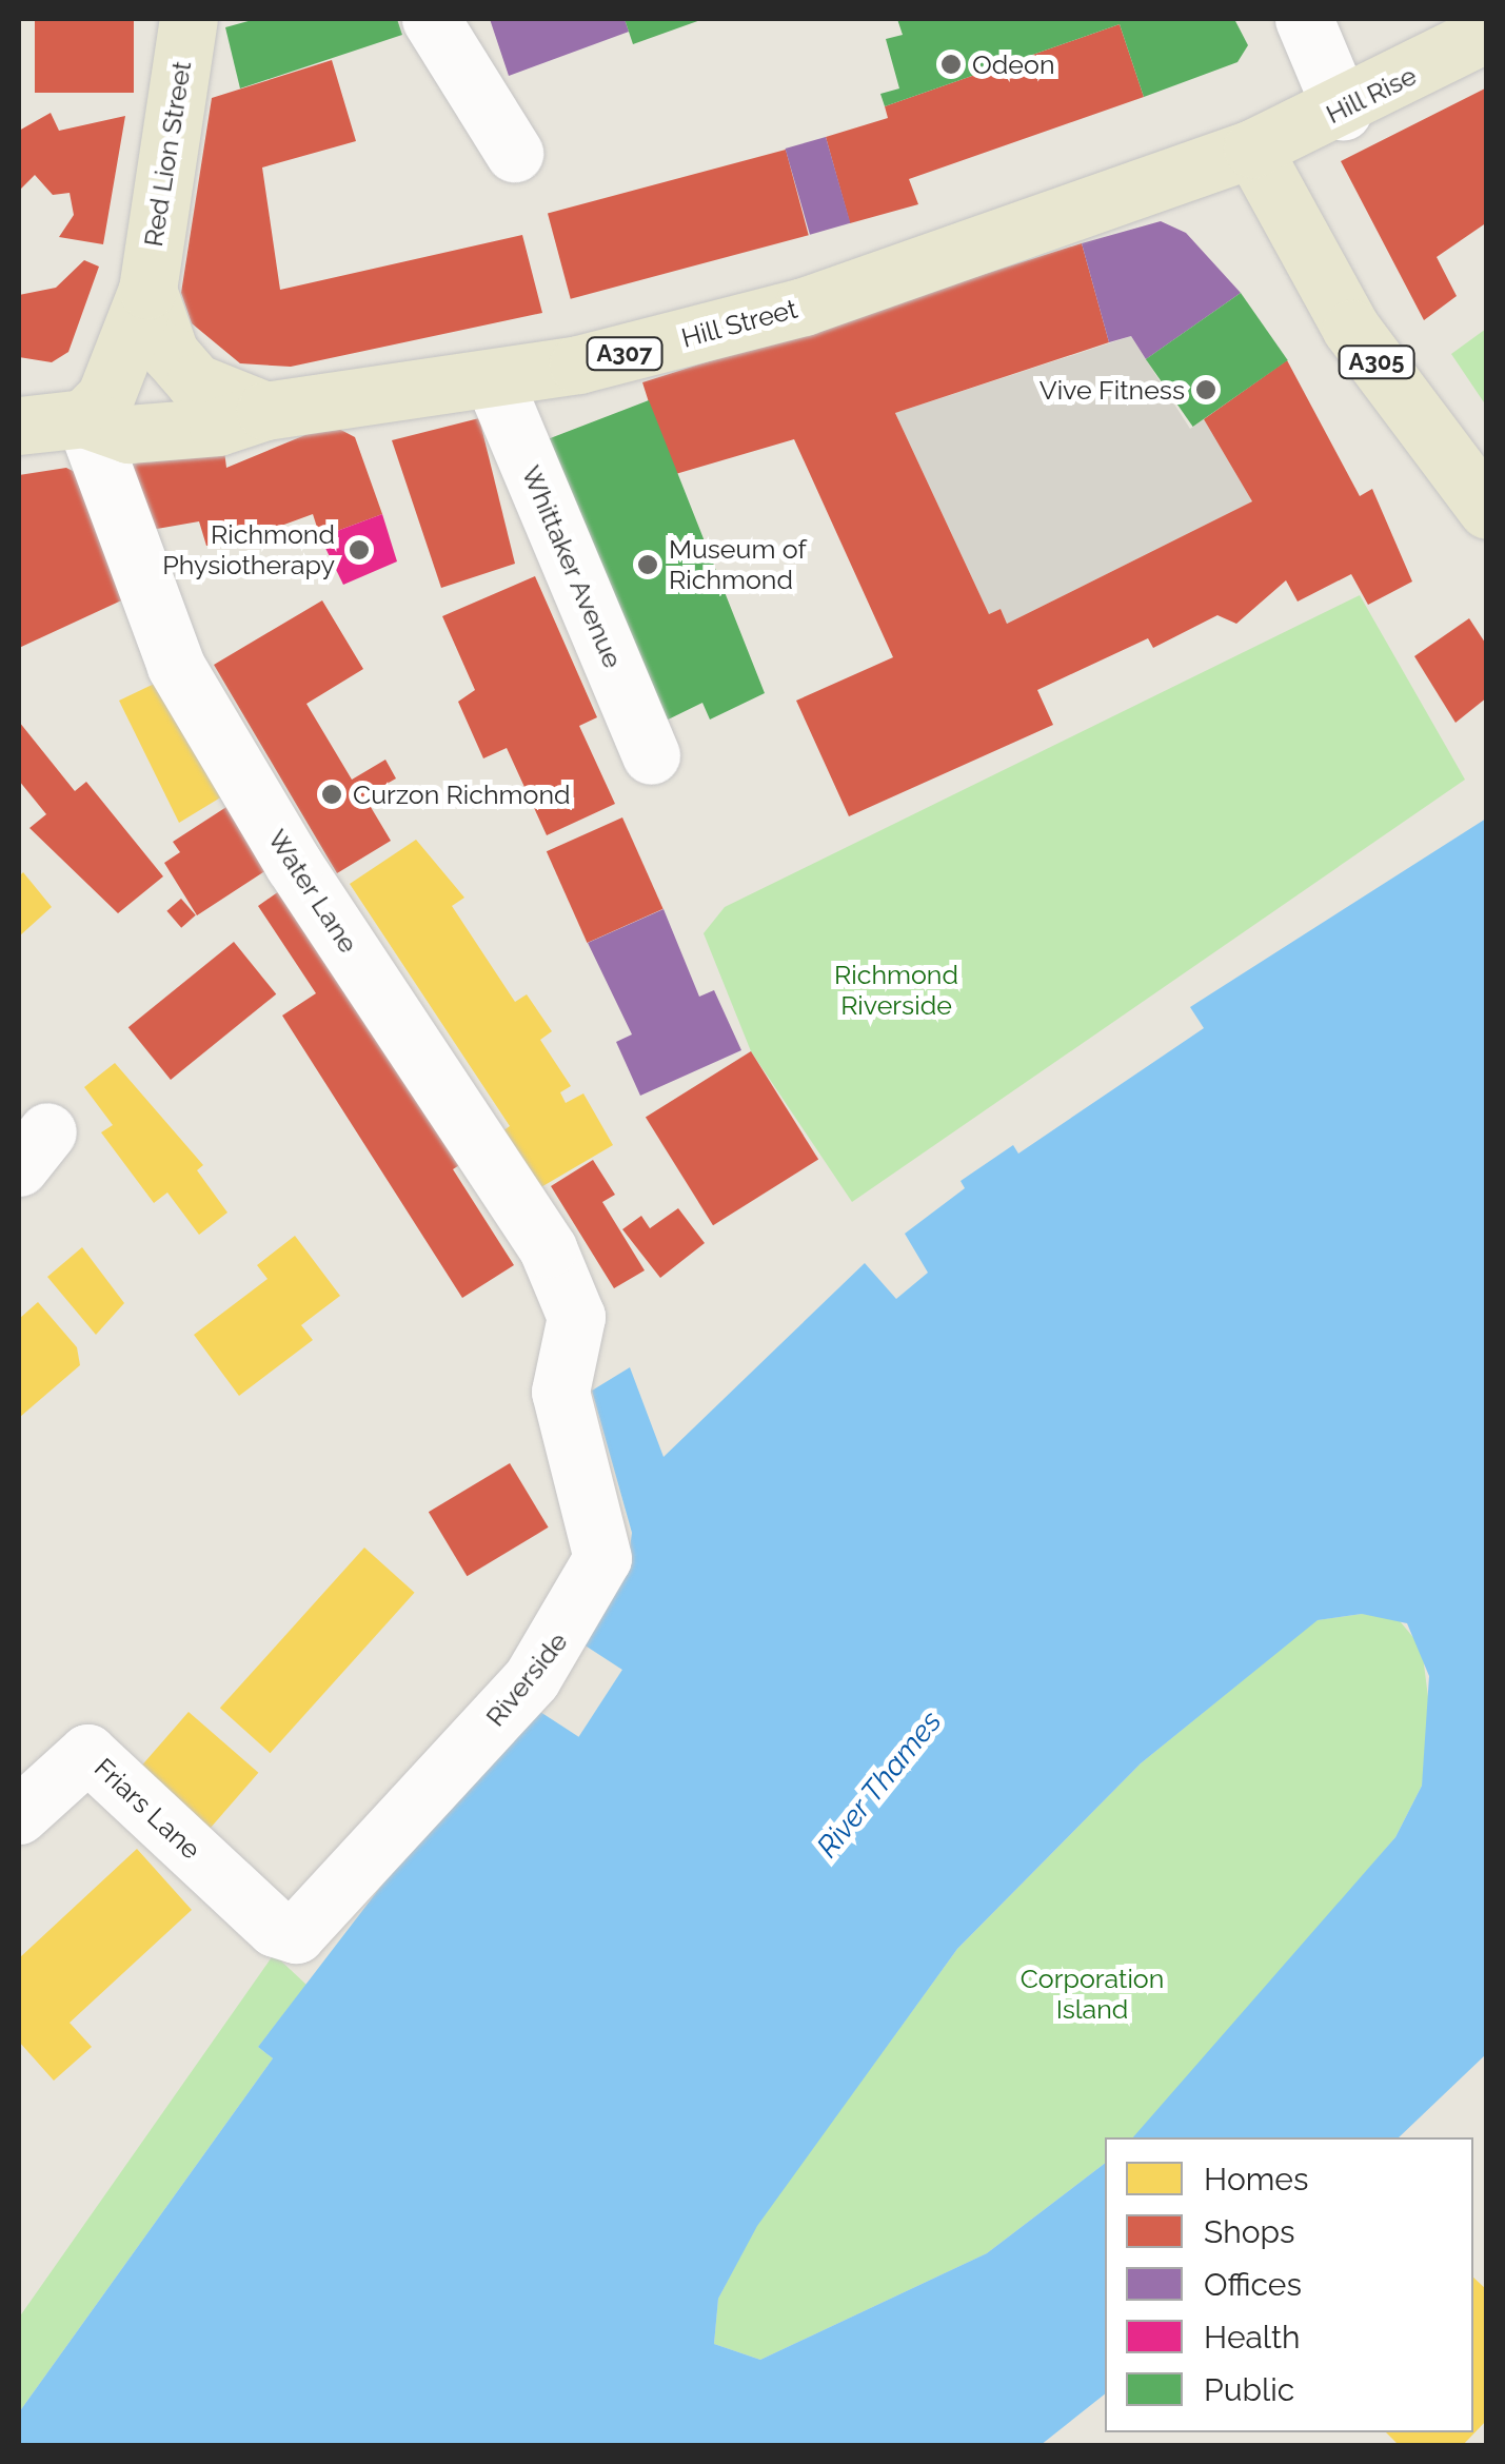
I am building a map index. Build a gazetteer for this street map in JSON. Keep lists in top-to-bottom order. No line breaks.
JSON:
{"streets":{"main road":["Hill Rise","Red Lion Street","Hill Street","A307","A305"],"street":["Whittaker Avenue","Water Lane","Riverside","Friars Lane"]},"crossings":[["Hill Rise","Hill Street"],["Hill Rise","A305"],["Red Lion Street","Hill Street"],["Red Lion Street","A307"],["Red Lion Street","Water Lane"],["Hill Street","A307"],["Hill Street","A305"],["Hill Street","Whittaker Avenue"],["Hill Street","Water Lane"],["A307","Water Lane"],["Water Lane","Riverside"],["Riverside","Friars Lane"]],"water":["River Thames"],"parks":["Richmond Riverside","Corporation Island"],"places":["Odeon","Vive Fitness","Richmond Physiotherapy","Museum of Richmond","Curzon Richmond"],"legend":["Homes","Shops","Offices","Health","Public"]}
